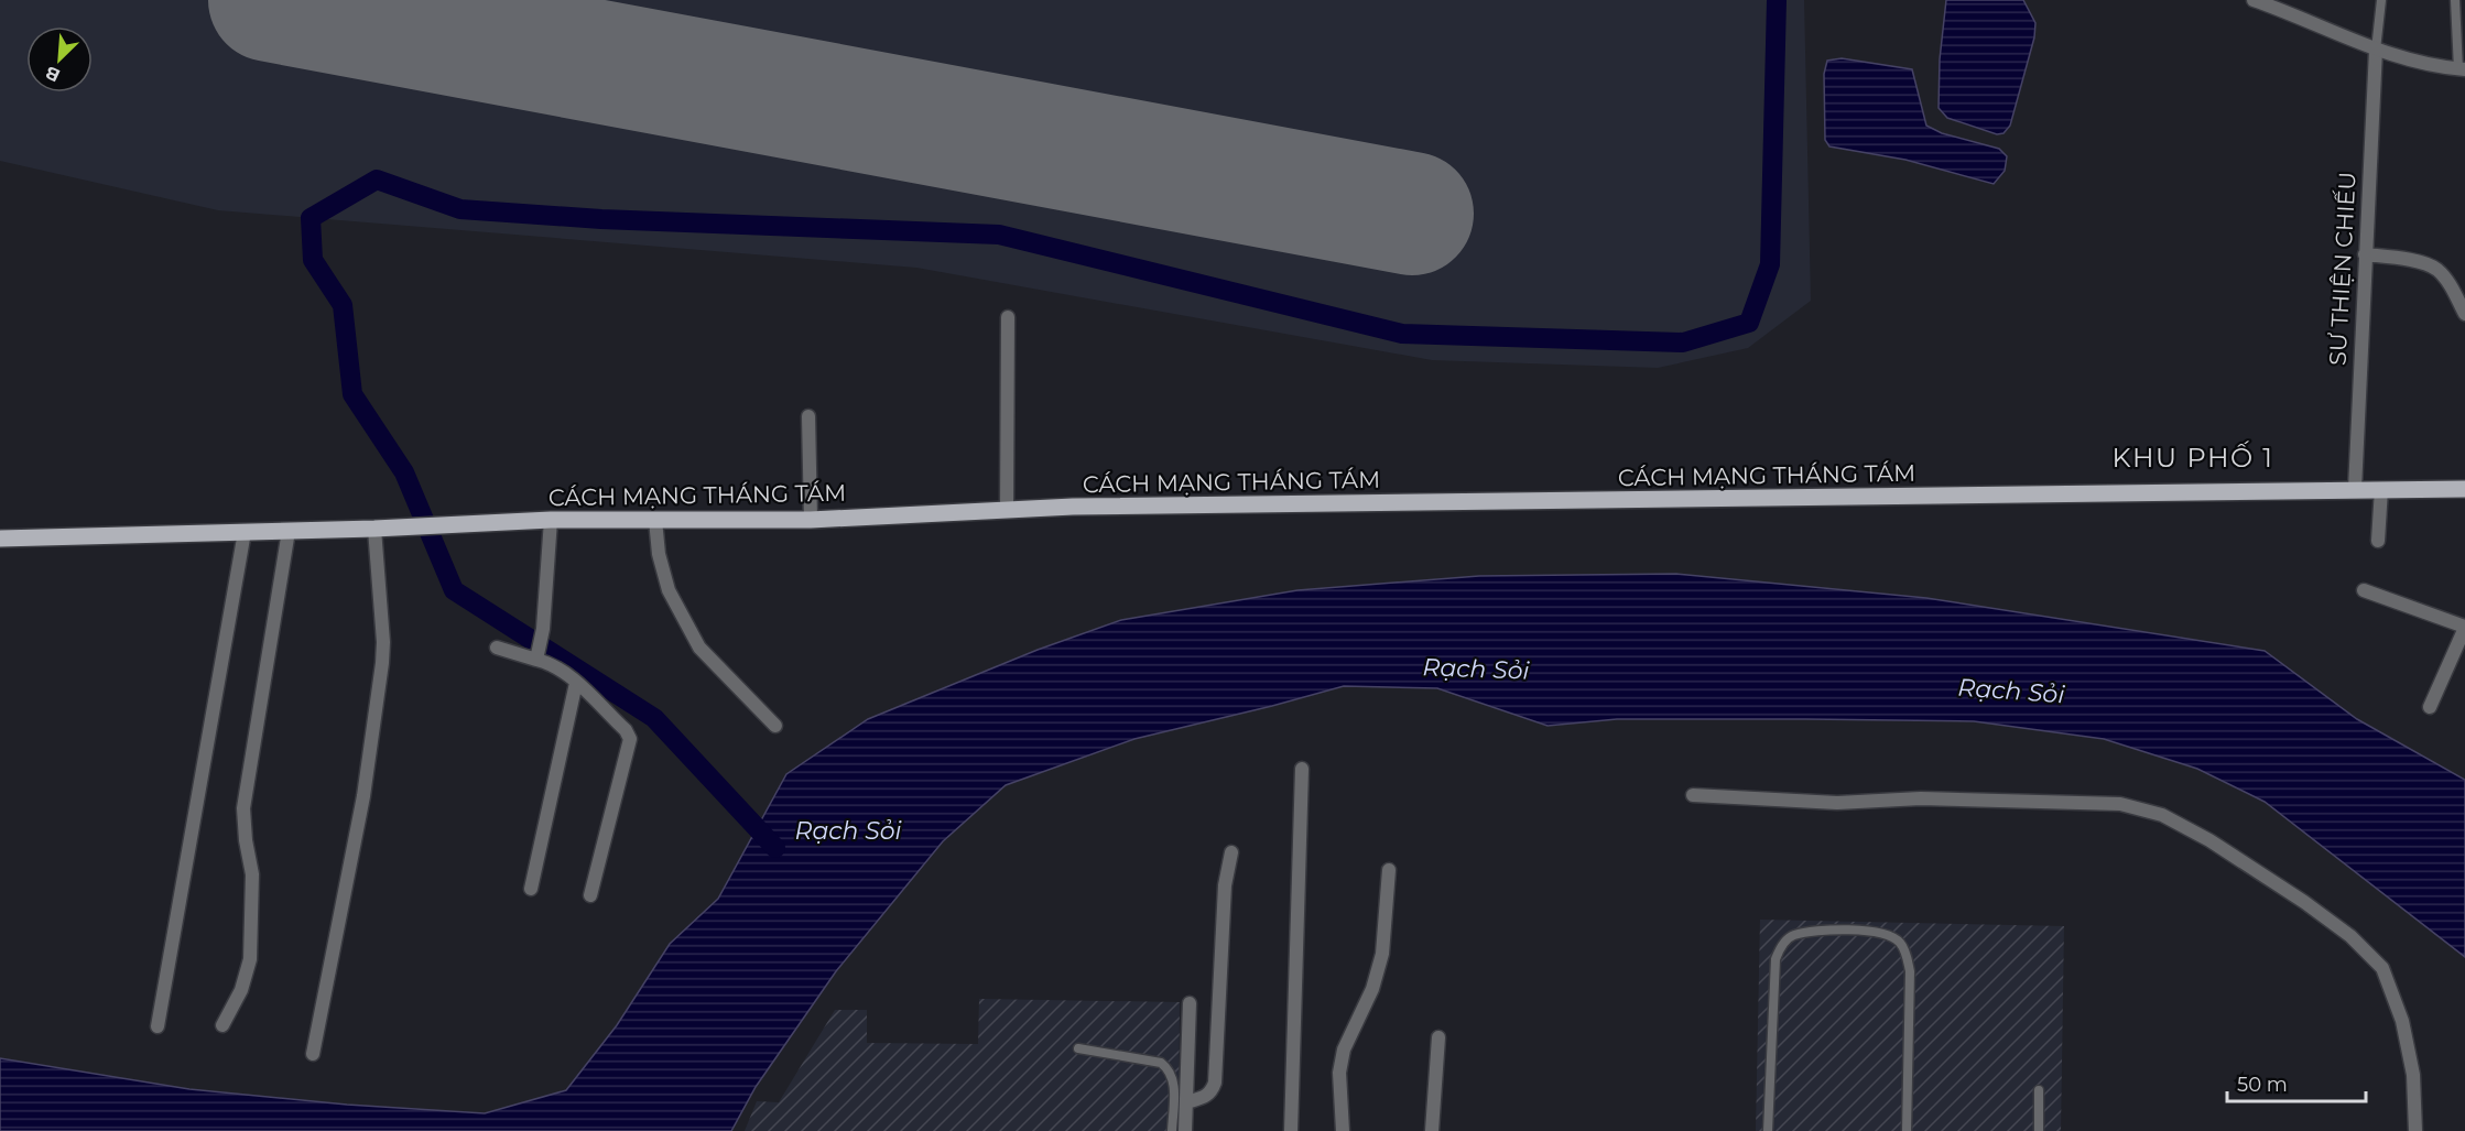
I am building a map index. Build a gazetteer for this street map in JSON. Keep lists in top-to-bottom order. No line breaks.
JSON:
{"streets":{"main road":["CÁCH MẠNG THÁNG TÁM"],"street":["SƯ THIỆN CHIẾU"]},"crossings":[["SƯ THIỆN CHIẾU","CÁCH MẠNG THÁNG TÁM"]],"districts":["KHU PHỐ 1"],"water":["Rạch Sỏi"],"scale_bar":"50 m","north":"bottom left"}
